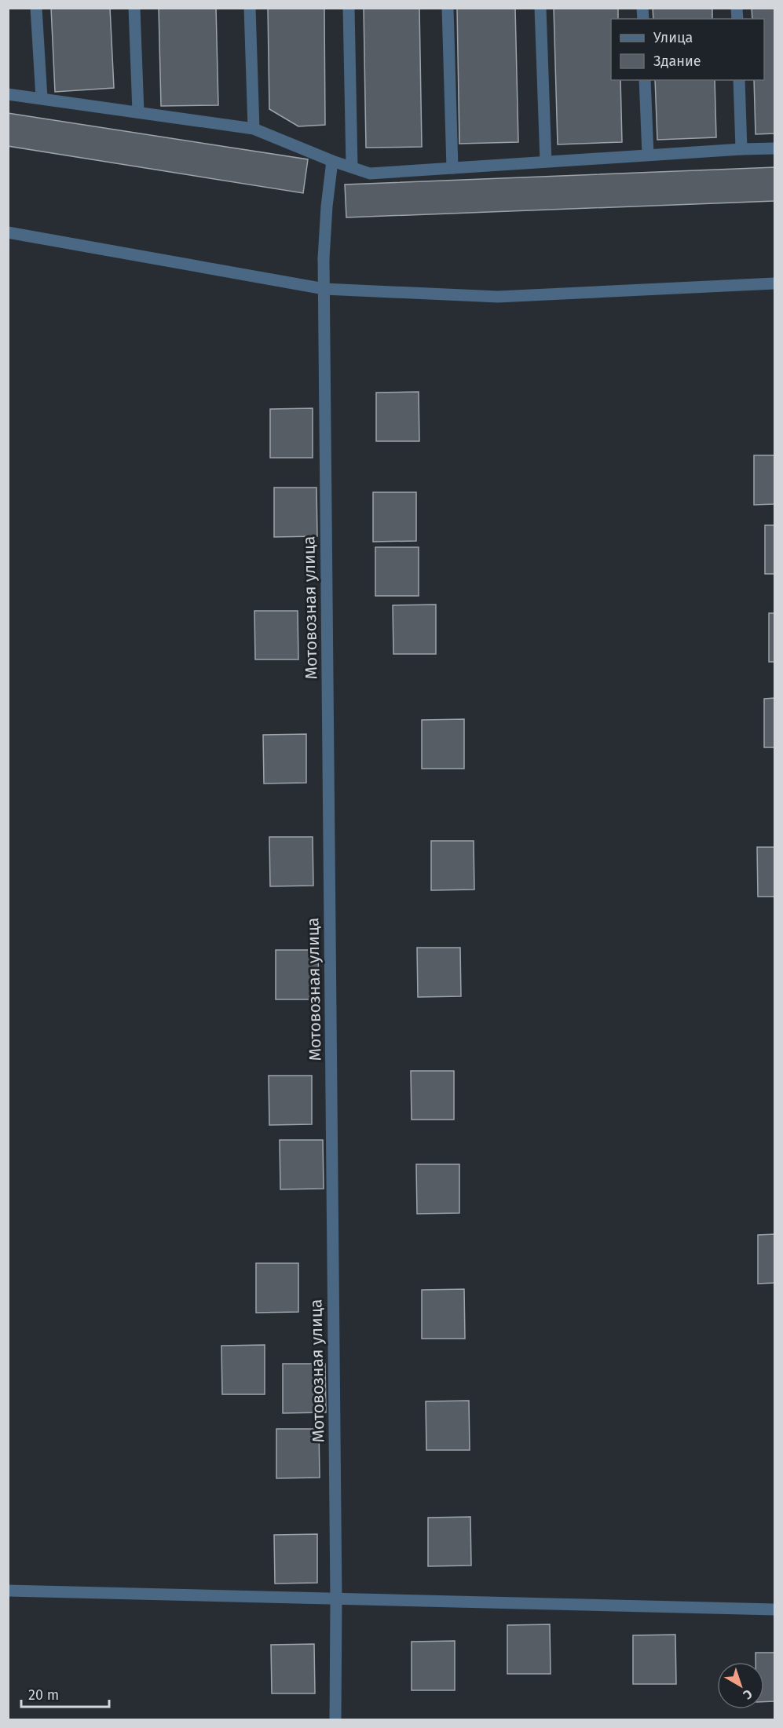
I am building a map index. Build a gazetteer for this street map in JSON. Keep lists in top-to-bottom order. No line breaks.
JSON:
{"streets":{"street":["Мотовозная улица"]},"legend":["Улица","Здание"],"scale_bar":"20 m","north":"bottom right"}
